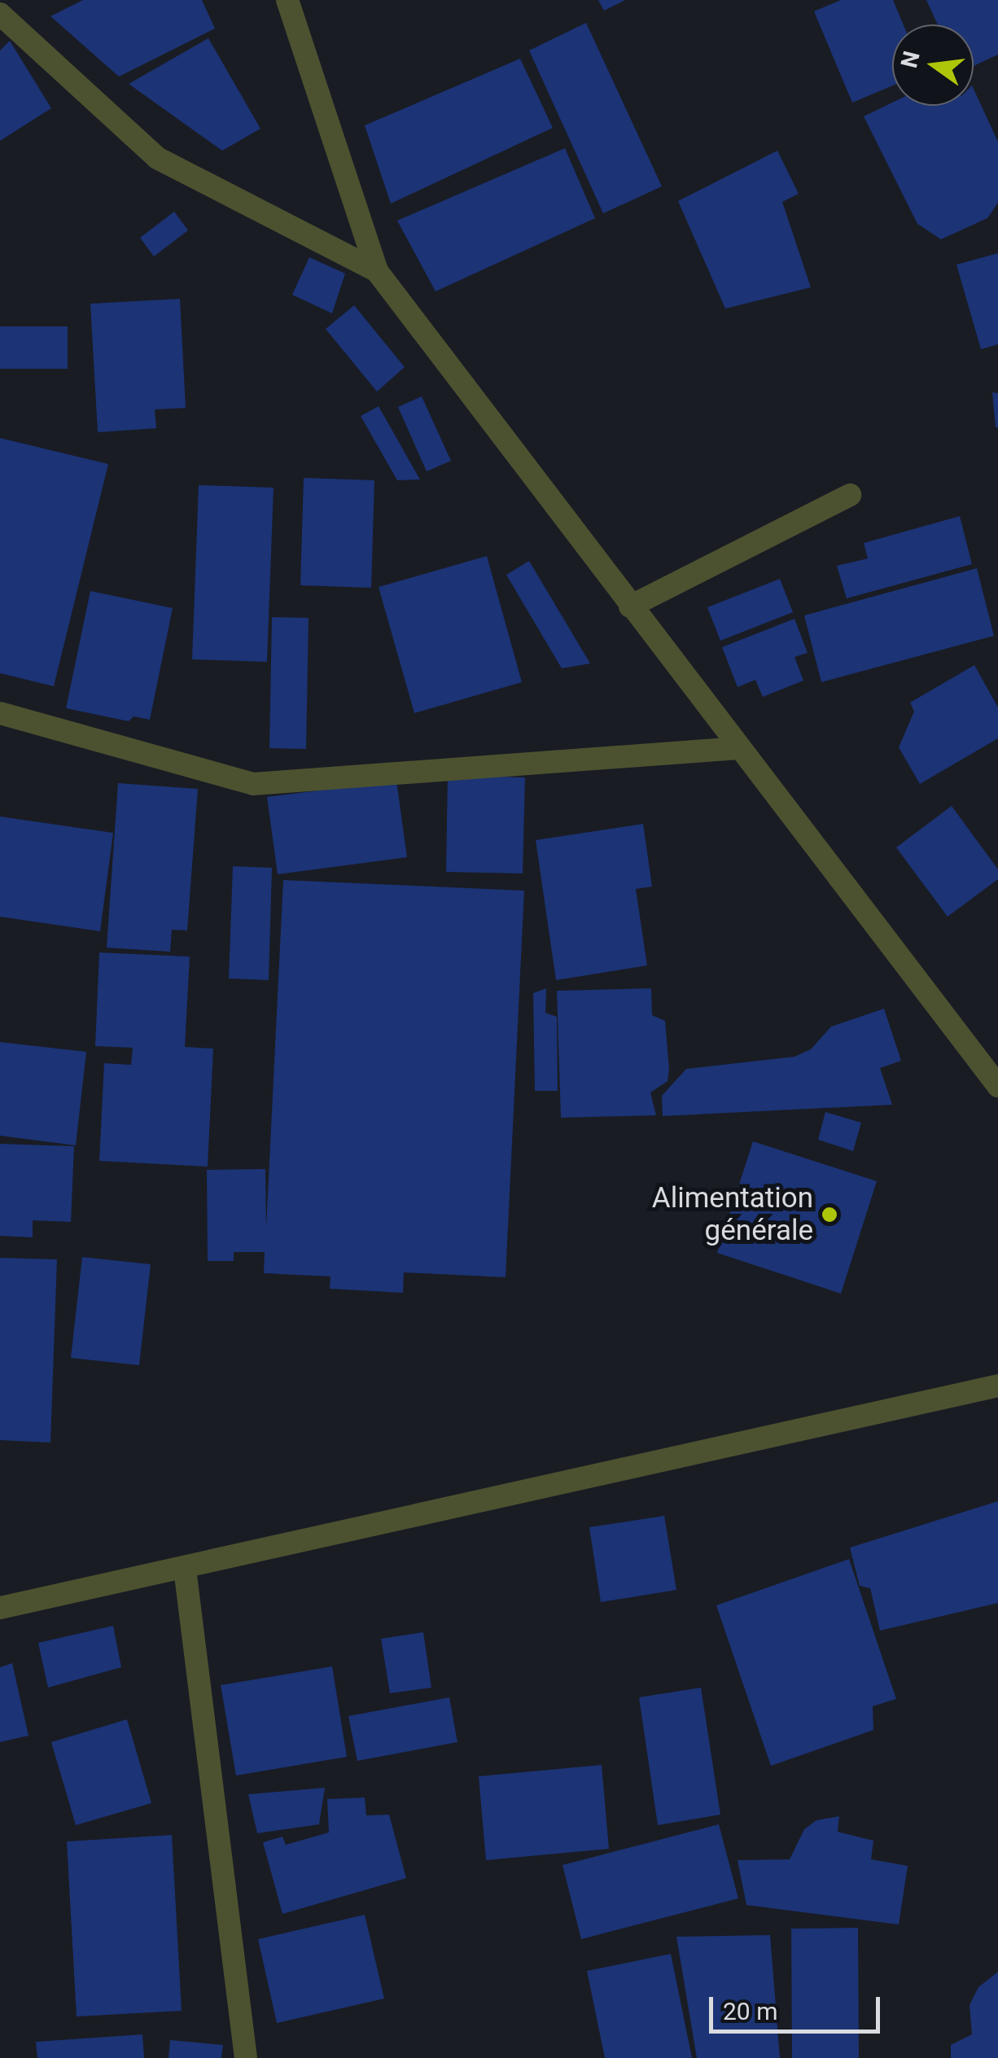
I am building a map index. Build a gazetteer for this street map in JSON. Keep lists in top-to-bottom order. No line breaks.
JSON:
{"places":["Alimentation générale"],"scale_bar":"20 m","north":"left"}
